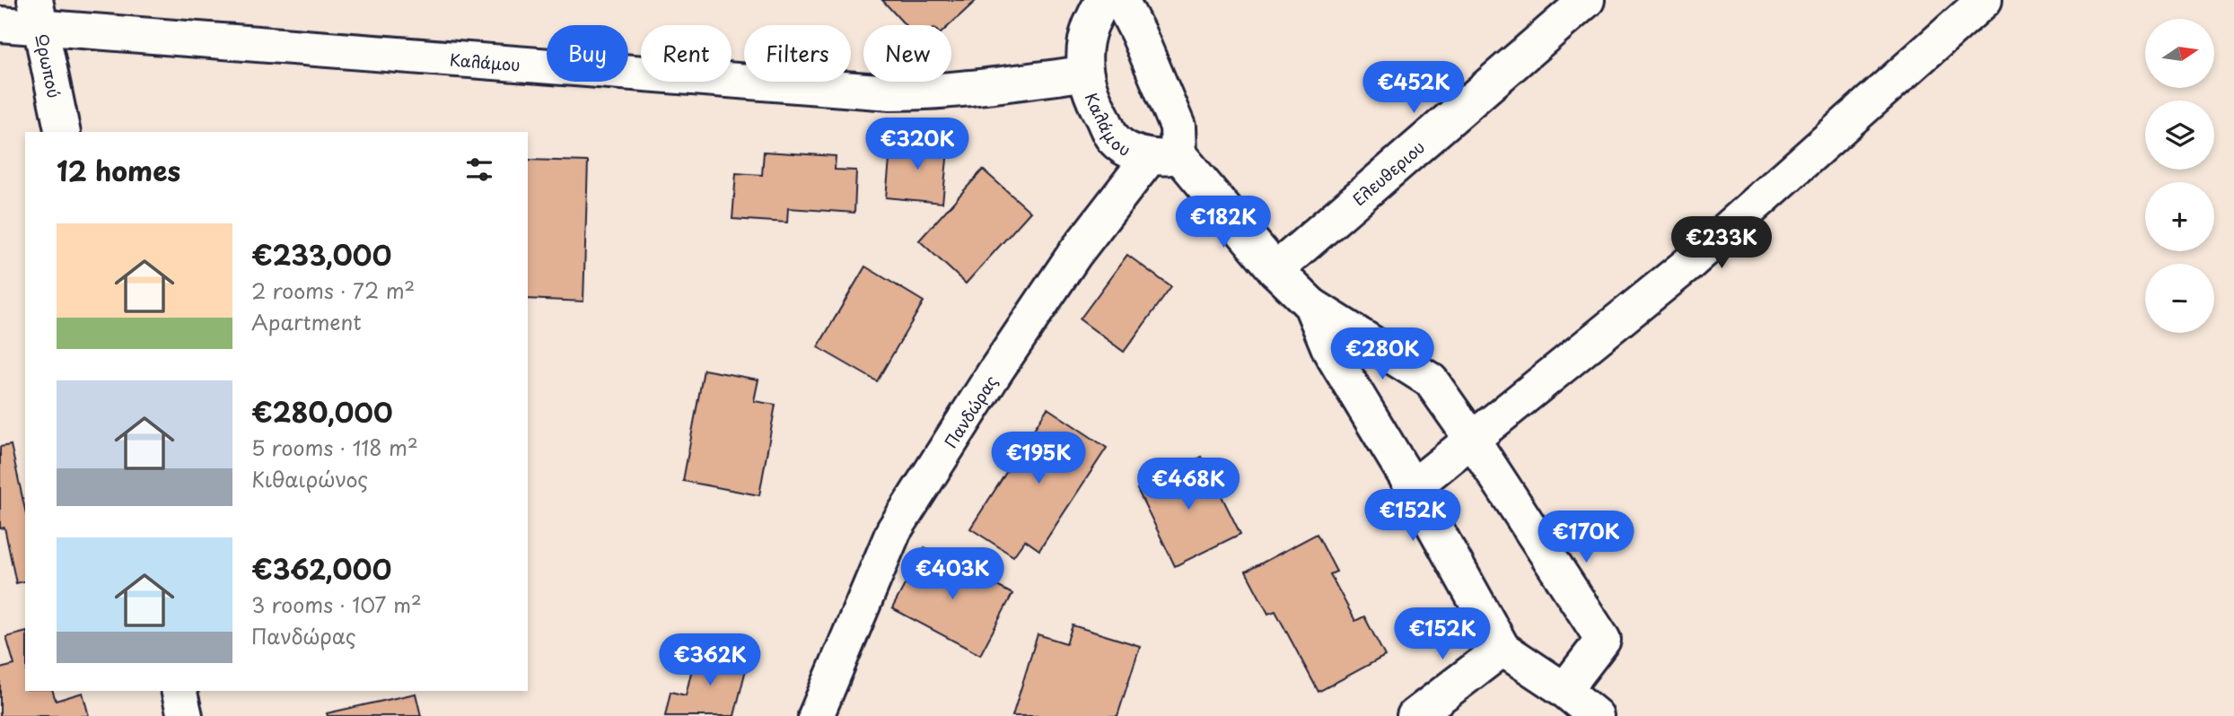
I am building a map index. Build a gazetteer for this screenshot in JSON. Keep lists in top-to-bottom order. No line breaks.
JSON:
{"streets":{"street":["Καλάμου","Ωρωπού","Ελευθεριου","Πανδώρας"]},"crossings":[["Καλάμου","Ωρωπού"],["Καλάμου","Πανδώρας"]],"north":"right","page":{"map_buttons":["+","−"],"chip":["Buy","Rent","Filters","New"],"price":["€452K","€320K","€182K","€233K","€280K","€195K","€468K","€152K","€170K","€403K","€152K","€362K"],"heading":"12 homes","list":[{"name":"€233,000","note":"2 rooms · 72 m² · Apartment"},{"name":"€280,000","note":"5 rooms · 118 m² · Κιθαιρώνος"},{"name":"€362,000","note":"3 rooms · 107 m² · Πανδώρας"}]}}
